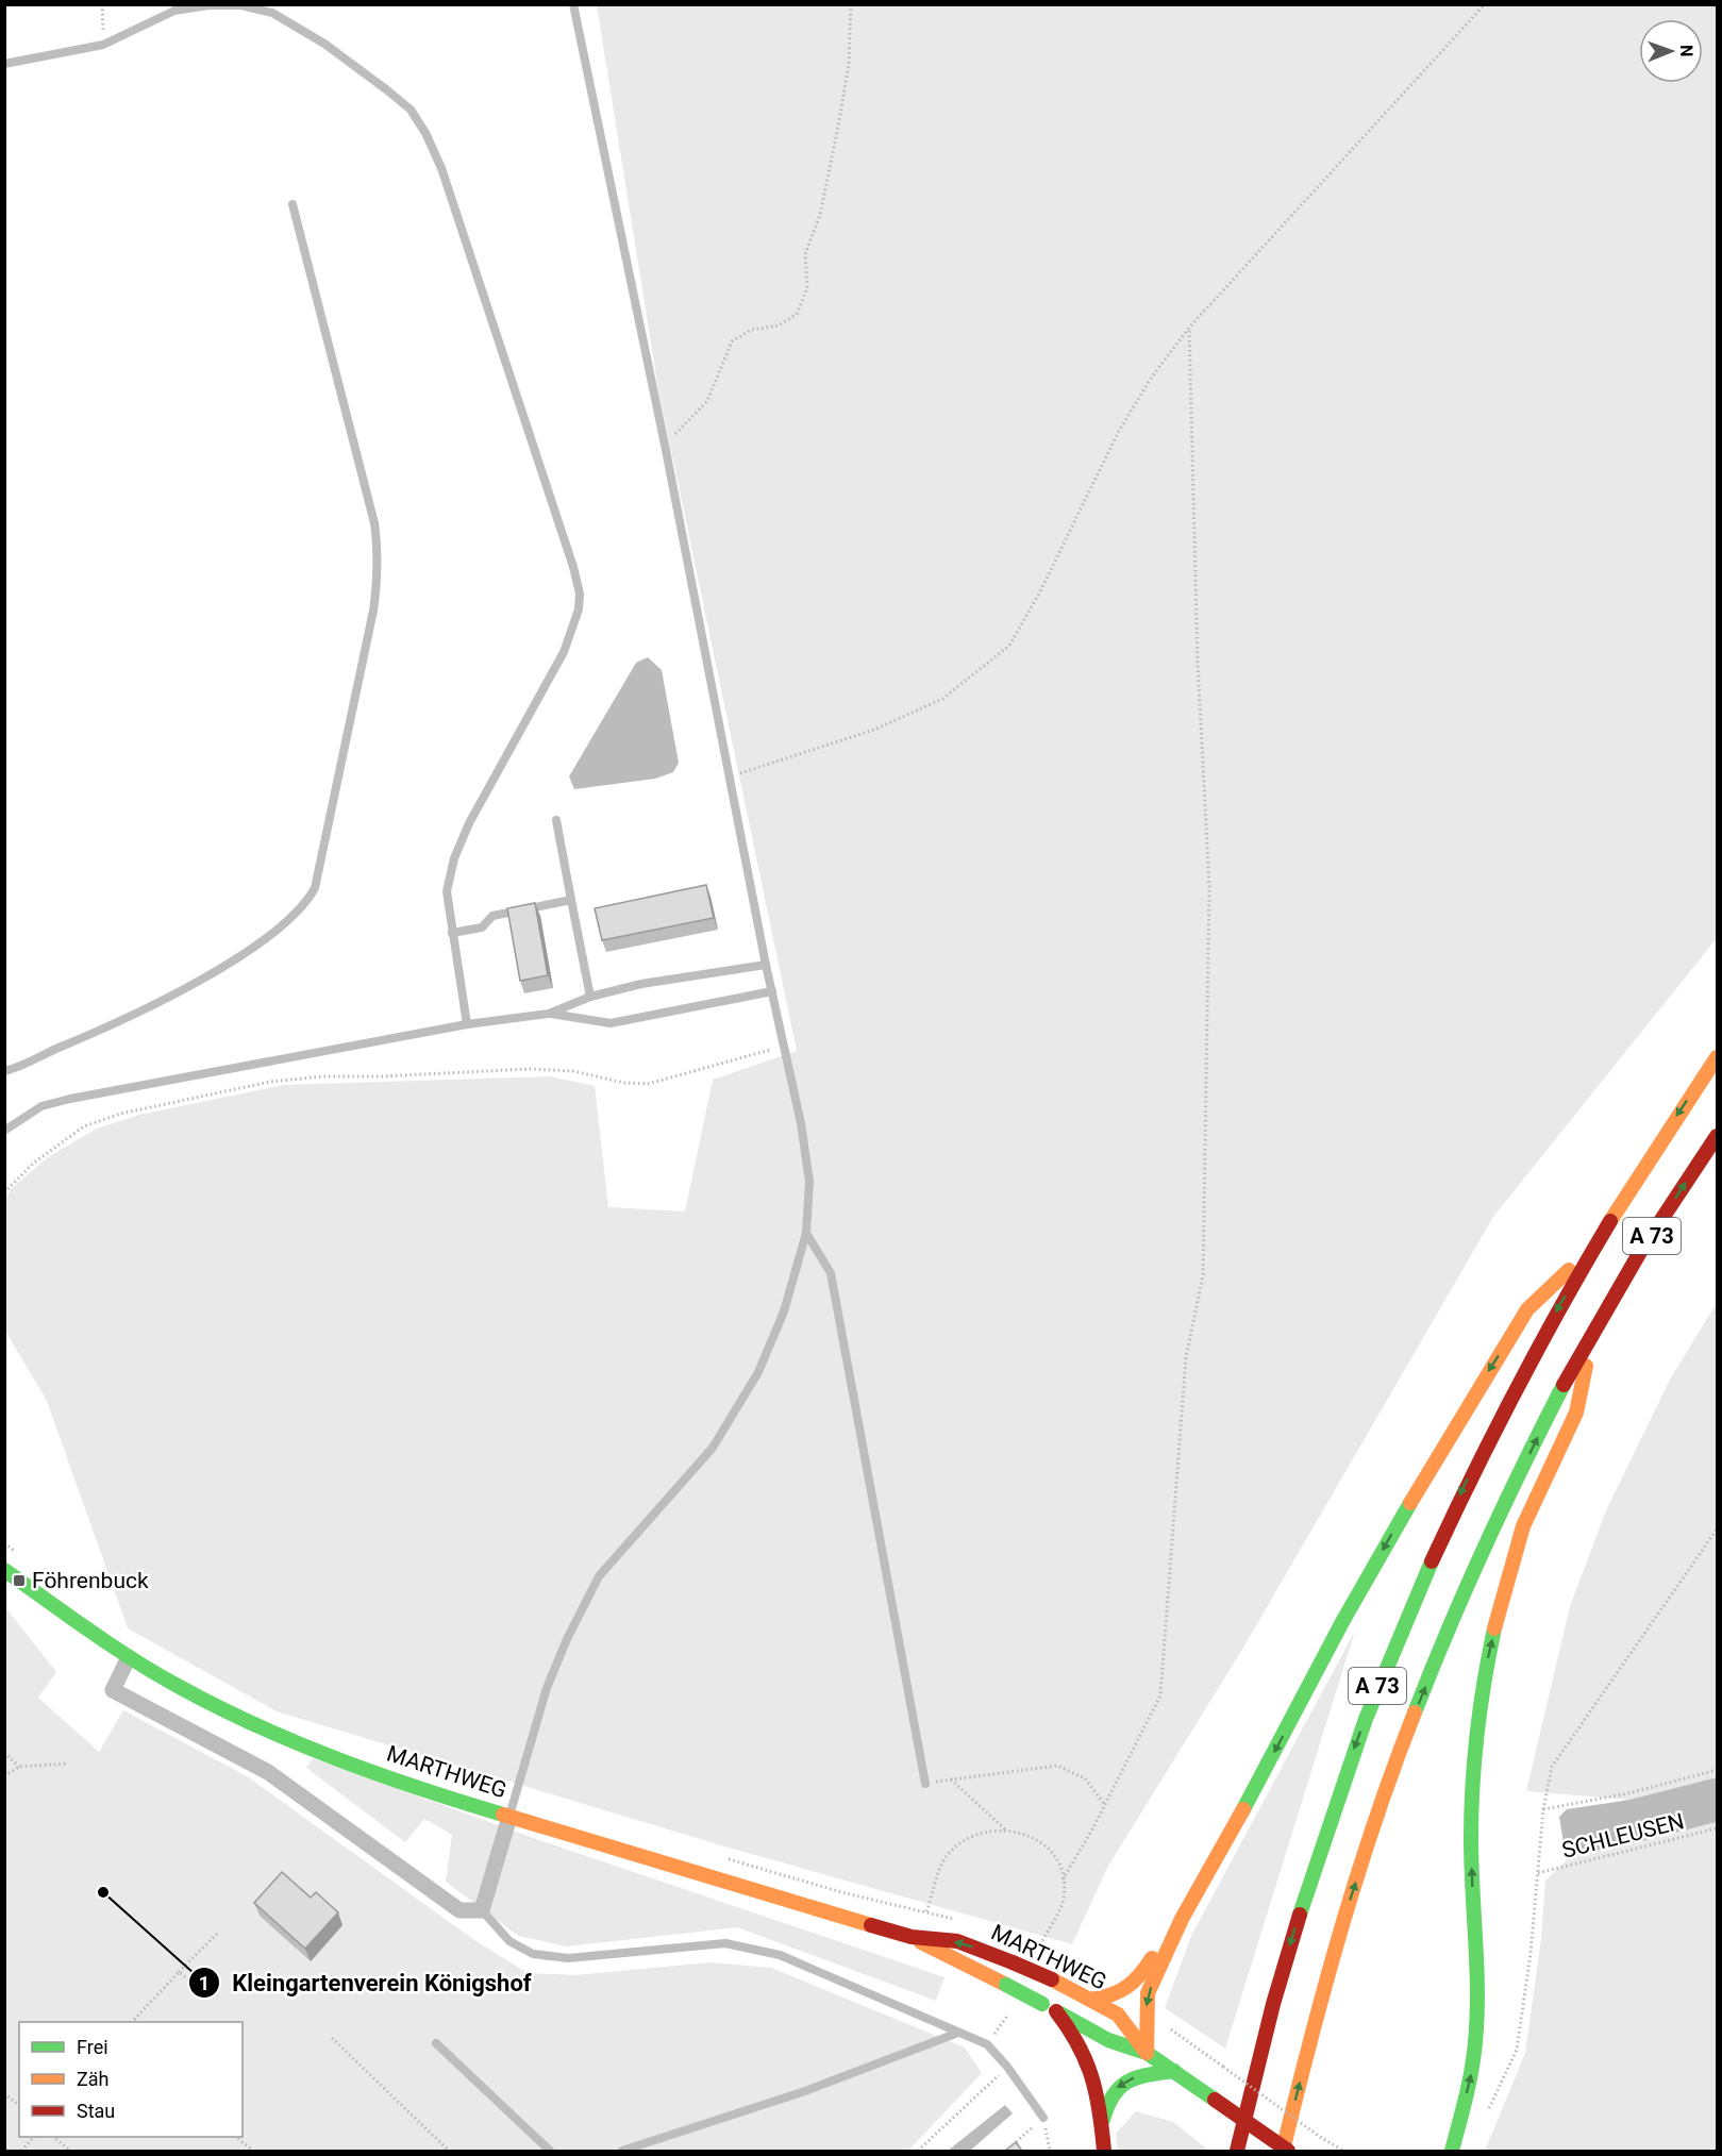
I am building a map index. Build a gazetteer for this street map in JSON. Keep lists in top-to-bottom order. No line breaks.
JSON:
{"streets":{"main road":["A 73","MARTHWEG"],"path":["SCHLEUSEN"]},"places":{"transit":["Föhrenbuck"],"other":["Kleingartenverein Königshof"]},"legend":["Frei","Zäh","Stau"],"north":"right"}
